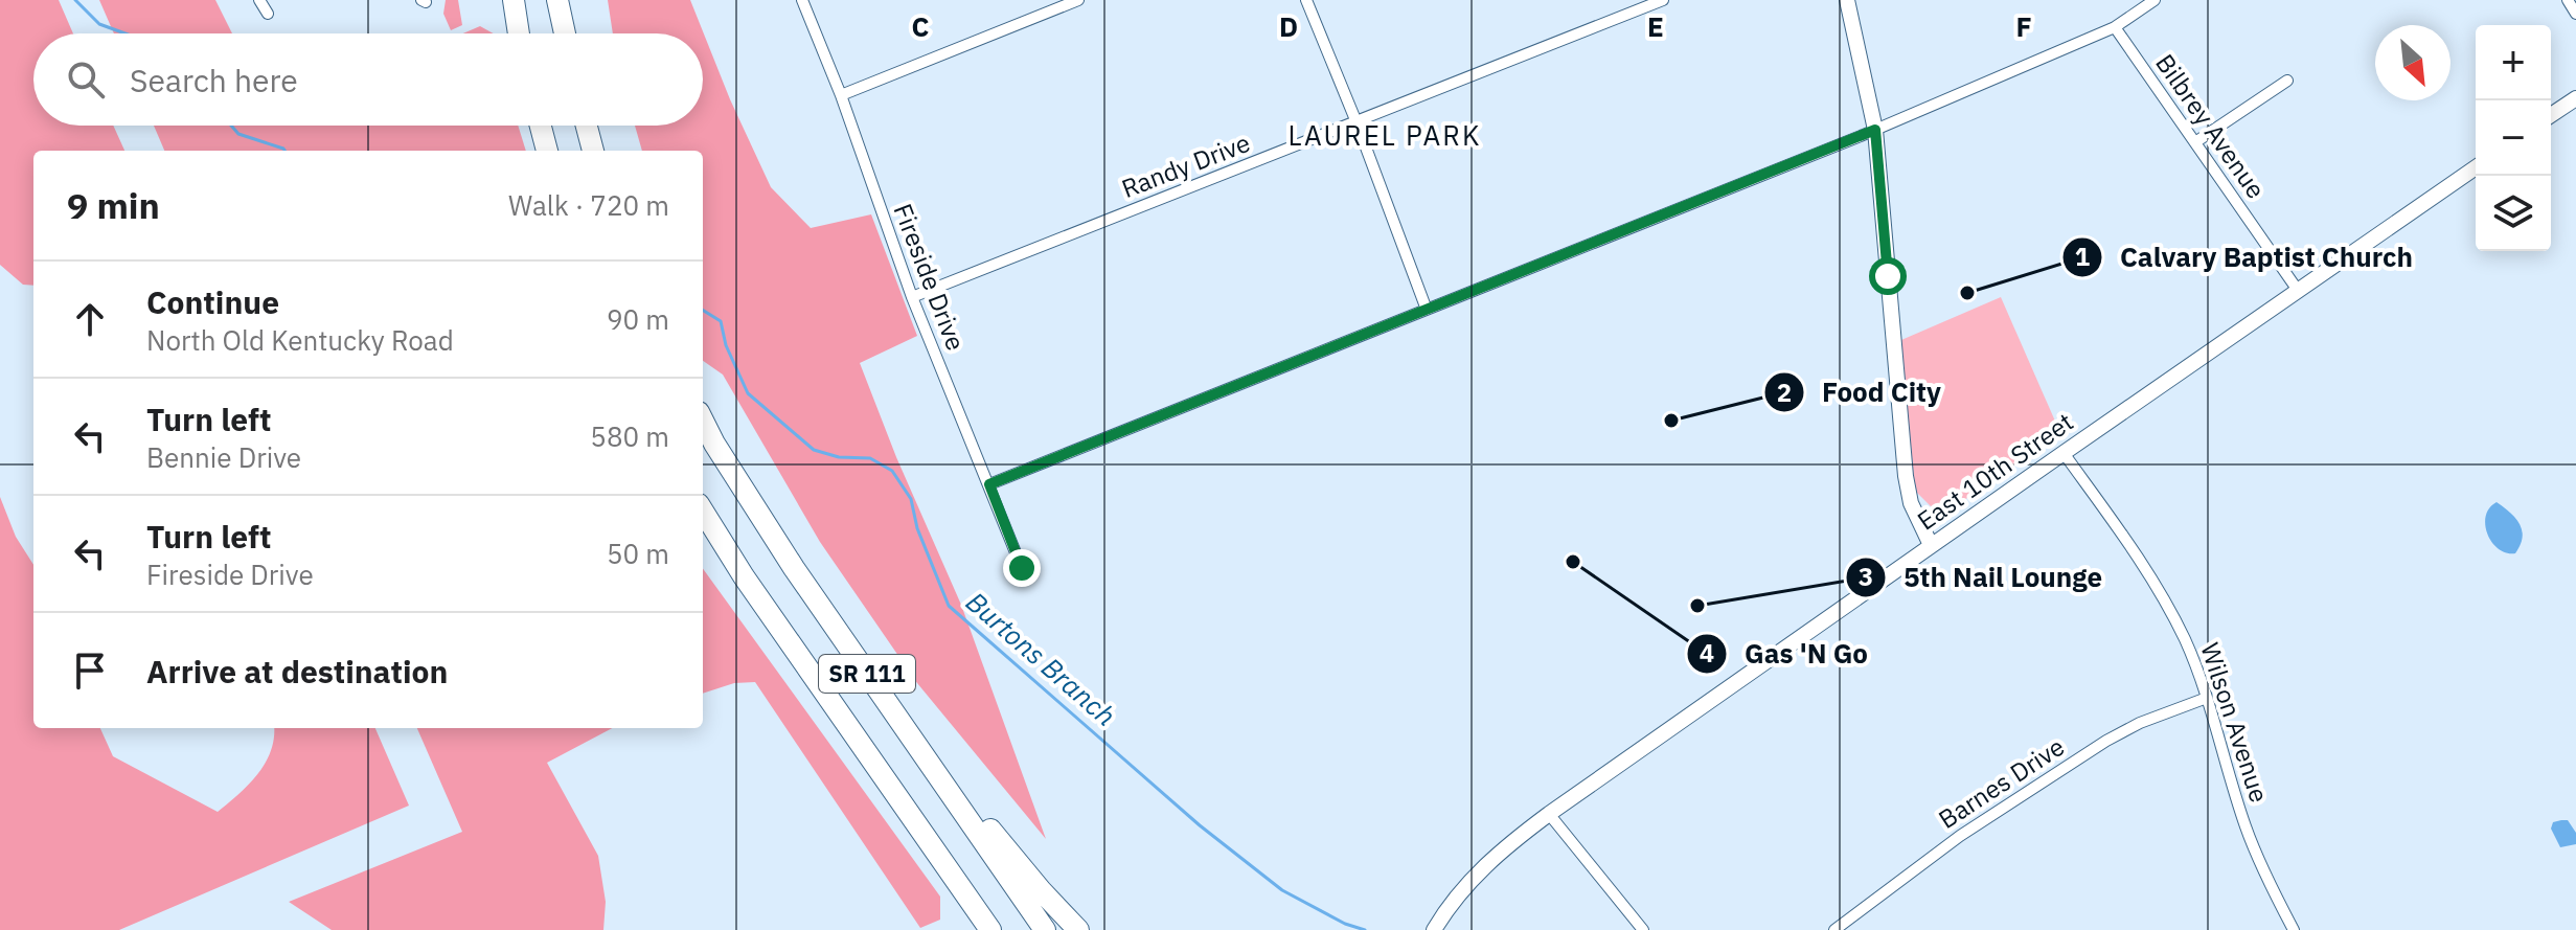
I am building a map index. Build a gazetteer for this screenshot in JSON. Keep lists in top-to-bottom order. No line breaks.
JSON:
{"streets":{"highway":["SR 111"],"main road":["East 10th Street"],"street":["Bilbrey Avenue","Randy Drive","Fireside Drive","Wilson Avenue","Barnes Drive"]},"crossings":[["Bilbrey Avenue","East 10th Street"],["Randy Drive","Fireside Drive"],["East 10th Street","Wilson Avenue"],["Wilson Avenue","Barnes Drive"]],"districts":["LAUREL PARK"],"water":["Burtons Branch"],"places":["Calvary Baptist Church","Food City","Gas 'N Go","5th Nail Lounge"],"north":"bottom right","page":{"map_buttons":["+","−"],"search":"Search here","heading":["9 min","Walk · 720 m"],"list":[["Continue","North Old Kentucky Road","90 m"],["Turn left","Bennie Drive","580 m"],["Turn left","Fireside Drive","50 m"],"Arrive at destination"]},"grid":{"columns":["C","D","E","F"]}}
